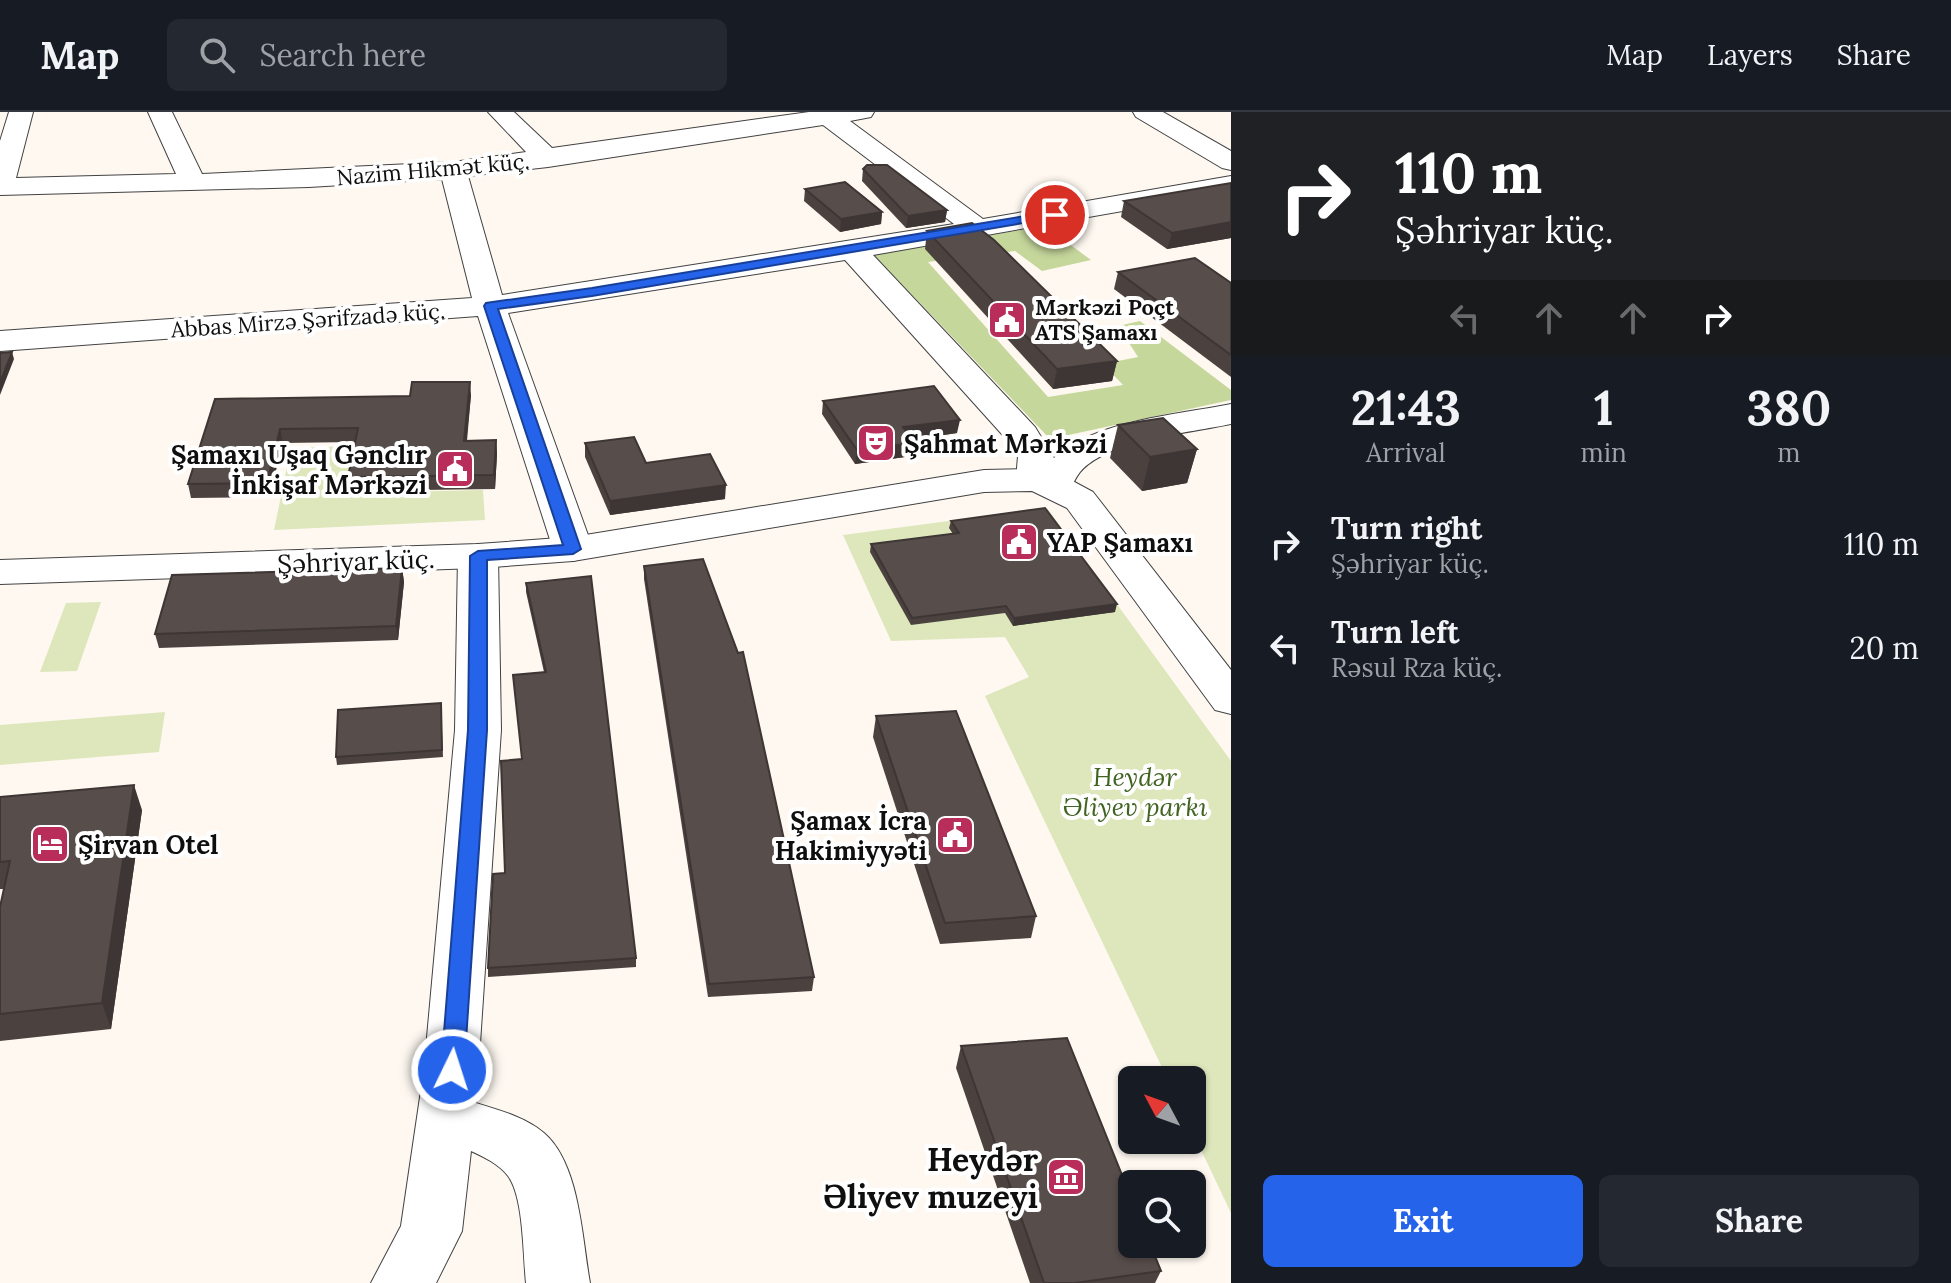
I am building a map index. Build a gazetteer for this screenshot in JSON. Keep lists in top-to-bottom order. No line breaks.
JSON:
{"streets":{"street":["Nazim Hikmət küç.","Abbas Mirzə Şərifzadə küç.","Şəhriyar küç."]},"parks":["Heydər Əliyev parkı"],"places":{"public building":["Mərkəzi Poçt ATS Şamaxı","Şamaxı Uşaq Gənclır İnkişaf Mərkəzi","YAP Şamaxı","Şamax İcra Hakimiyyəti"],"theatre":["Şahmat Mərkəzi"],"hotel":["Şirvan Otel"],"museum":["Heydər Əliyev muzeyi"]},"north":"top left","page":{"header":"Map","search":"Search here","nav":["Map","Layers","Share"],"turn":["110 m","Şəhriyar küç."],"eta":["21:43","Arrival","1","min","380","m"],"list":[{"name":"Turn right","note":"Şəhriyar küç.","value":"110 m"},{"name":"Turn left","note":"Rəsul Rza küç.","value":"20 m"}],"buttons":["Exit","Share"]}}
